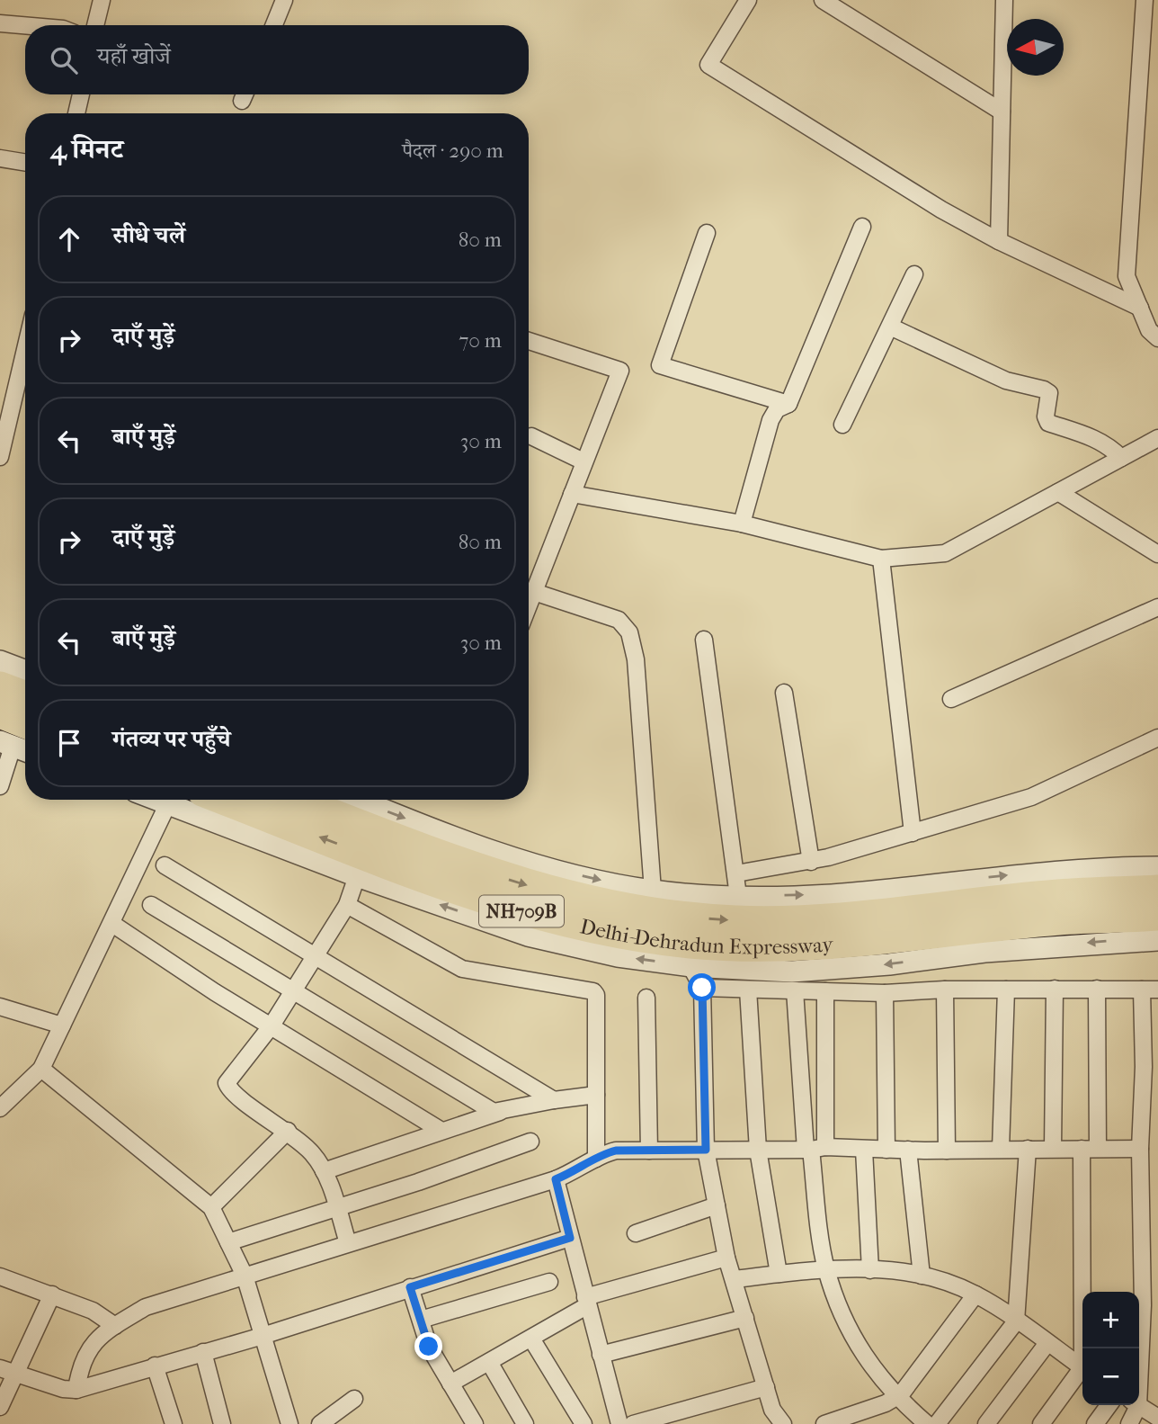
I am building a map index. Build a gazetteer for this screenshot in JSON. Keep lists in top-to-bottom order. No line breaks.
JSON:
{"streets":{"highway":["NH709B","Delhi-Dehradun Expressway"]},"north":"left","page":{"search":"यहाँ खोजें","heading":["4 मिनट","पैदल · 290 m"],"list":[["सीधे चलें","80 m"],["दाएँ मुड़ें","70 m"],["बाएँ मुड़ें","30 m"],["दाएँ मुड़ें","80 m"],["बाएँ मुड़ें","30 m"],"गंतव्य पर पहुँचे"],"map_buttons":["+","−"]}}
